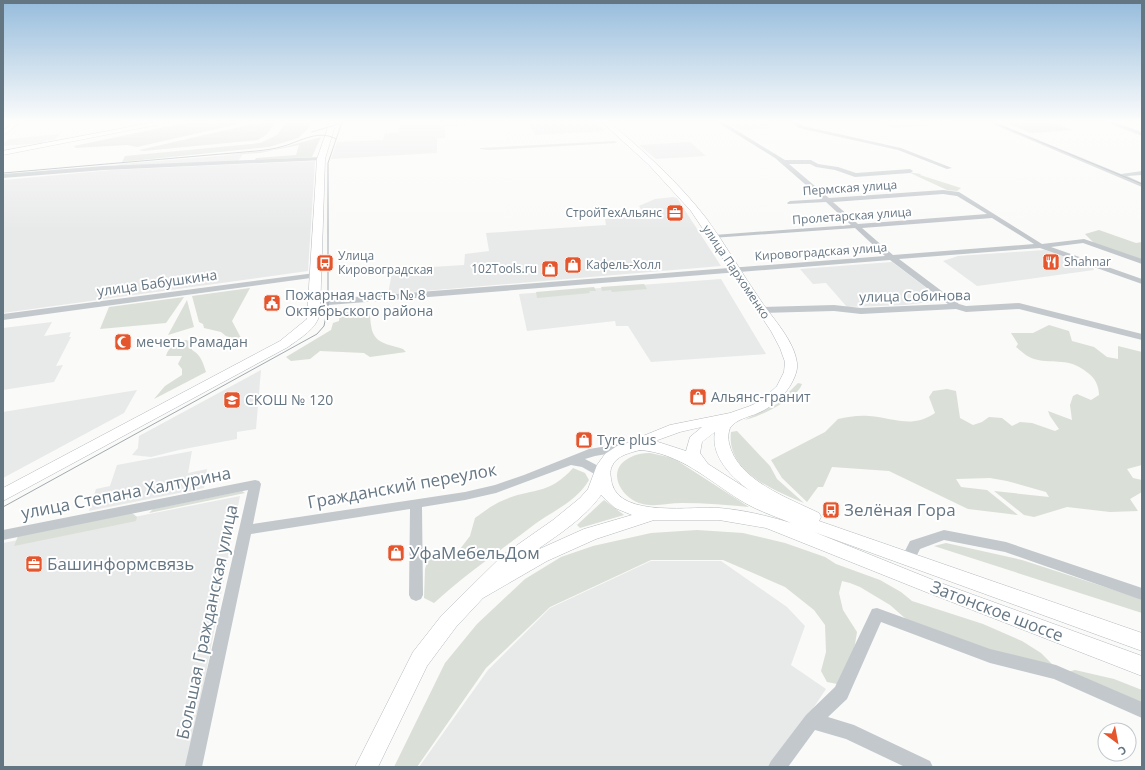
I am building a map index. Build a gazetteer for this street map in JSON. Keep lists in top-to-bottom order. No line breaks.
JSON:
{"streets":{"main road":["улица Пархоменко","Затонское шоссе"],"street":["Пермская улица","Пролетарская улица","Кировоградская улица","улица Бабушкина","улица Собинова","Гражданский переулок","улица Степана Халтурина","Большая Гражданская улица"]},"crossings":[["Пермская улица","Пролетарская улица"],["Пролетарская улица","улица Пархоменко"],["Кировоградская улица","улица Пархоменко"],["улица Пархоменко","улица Собинова"],["улица Пархоменко","Гражданский переулок"],["Гражданский переулок","Большая Гражданская улица"],["улица Степана Халтурина","Большая Гражданская улица"]],"places":{"office":["СтройТехАльянс","Башинформсвязь"],"restaurant":["Shahnar"],"bus stop":["Улица Кировоградская","Зелёная Гора"],"shop":["Кафель-Холл","102Tools.ru","Альянс-гранит","Tyre plus","УфаМебельДом"],"public building":["Пожарная часть № 8 Октябрьского района"],"mosque":["мечеть Рамадан"],"school or university":["СКОШ № 120"]},"north":"bottom right"}
